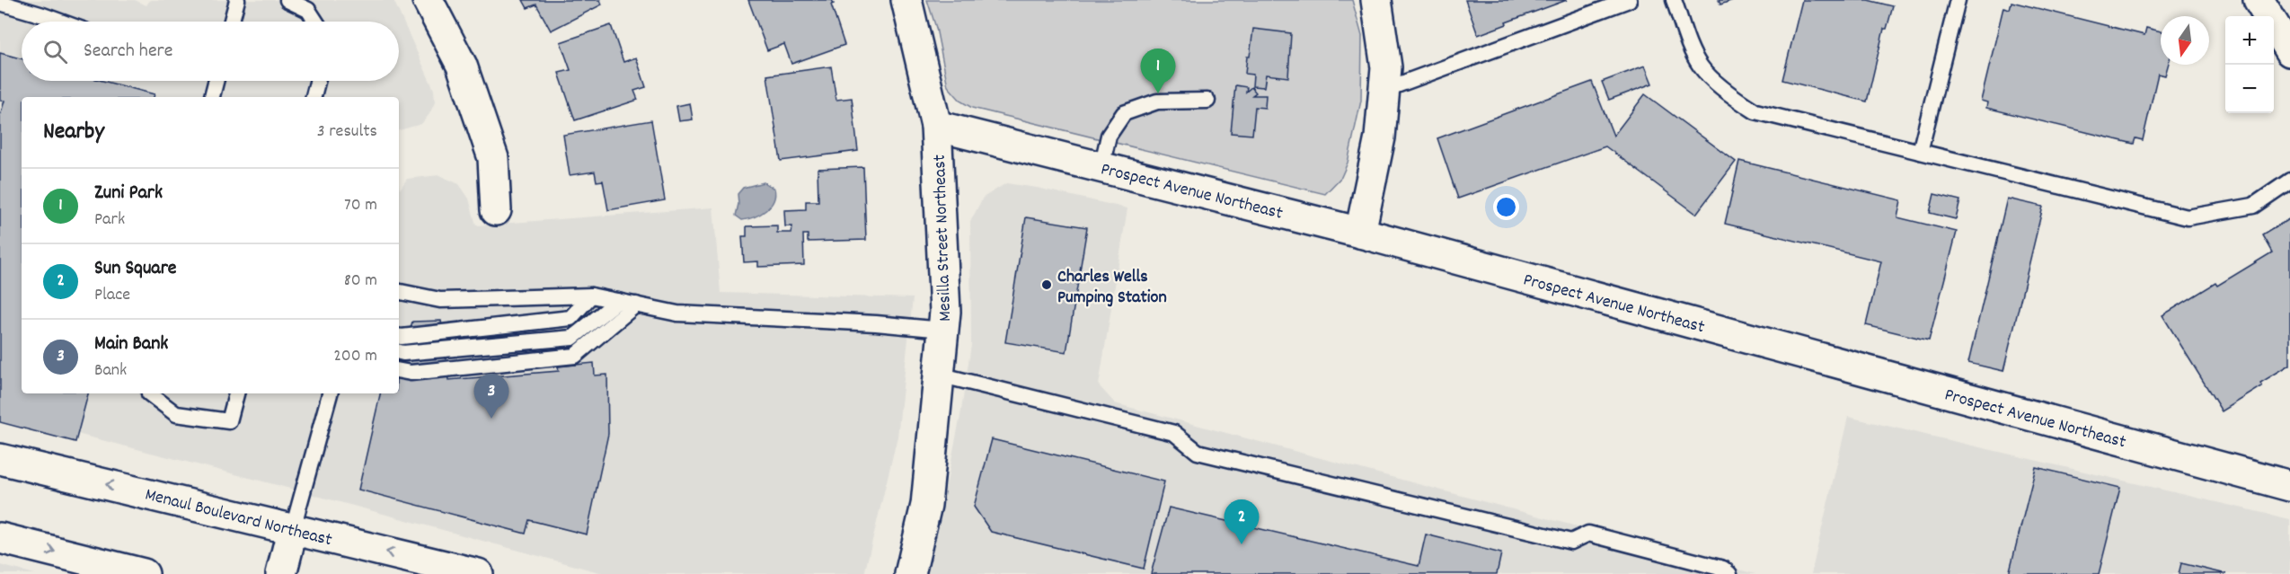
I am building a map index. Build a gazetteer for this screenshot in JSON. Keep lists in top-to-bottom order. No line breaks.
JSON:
{"streets":{"street":["Prospect Avenue Northeast","Mesilla Street Northeast","Menaul Boulevard Northeast"]},"crossings":[["Prospect Avenue Northeast","Mesilla Street Northeast"]],"places":["Charles Wells Pumping Station"],"north":"bottom","page":{"map_buttons":["+","−"],"search":"Search here","pins":["1","3","2"],"heading":["Nearby","3 results"],"list":[{"mark":"1","name":"Zuni Park","note":"Park","value":"70 m"},{"mark":"2","name":"Sun Square","note":"Place","value":"80 m"},{"mark":"3","name":"Main Bank","note":"Bank","value":"200 m"}]}}
